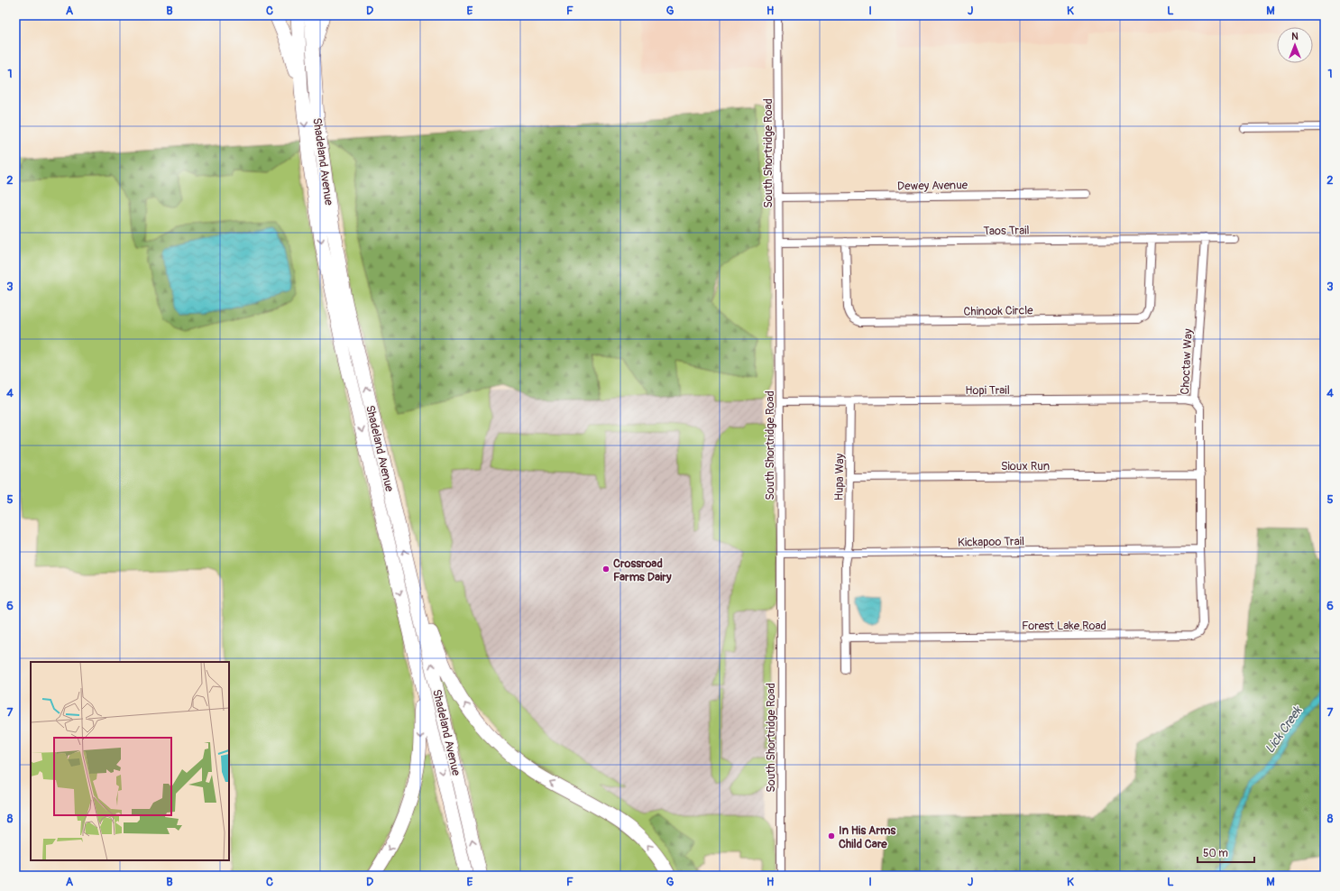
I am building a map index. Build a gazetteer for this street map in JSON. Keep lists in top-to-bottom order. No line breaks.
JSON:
{"streets":{"highway":["Shadeland Avenue"],"street":["South Shortridge Road","Dewey Avenue","Taos Trail","Chinook Circle","Choctaw Way","Hopi Trail","Sioux Run","Hupa Way","Kickapoo Trail","Forest Lake Road"]},"crossings":[["South Shortridge Road","Dewey Avenue"],["South Shortridge Road","Taos Trail"],["South Shortridge Road","Hopi Trail"],["South Shortridge Road","Kickapoo Trail"],["Taos Trail","Chinook Circle"],["Taos Trail","Choctaw Way"],["Choctaw Way","Hopi Trail"],["Choctaw Way","Sioux Run"],["Choctaw Way","Kickapoo Trail"],["Choctaw Way","Forest Lake Road"],["Hopi Trail","Hupa Way"],["Sioux Run","Hupa Way"],["Hupa Way","Kickapoo Trail"],["Kickapoo Trail","Forest Lake Road"]],"water":["Lick Creek"],"places":["Crossroad Farms Dairy","In His Arms Child Care"],"scale_bar":"50 m","north":"top","grid":{"columns":["A","B","C","D","E","F","G","H","I","J","K","L","M"],"rows":["1","2","3","4","5","6","7","8"]}}
